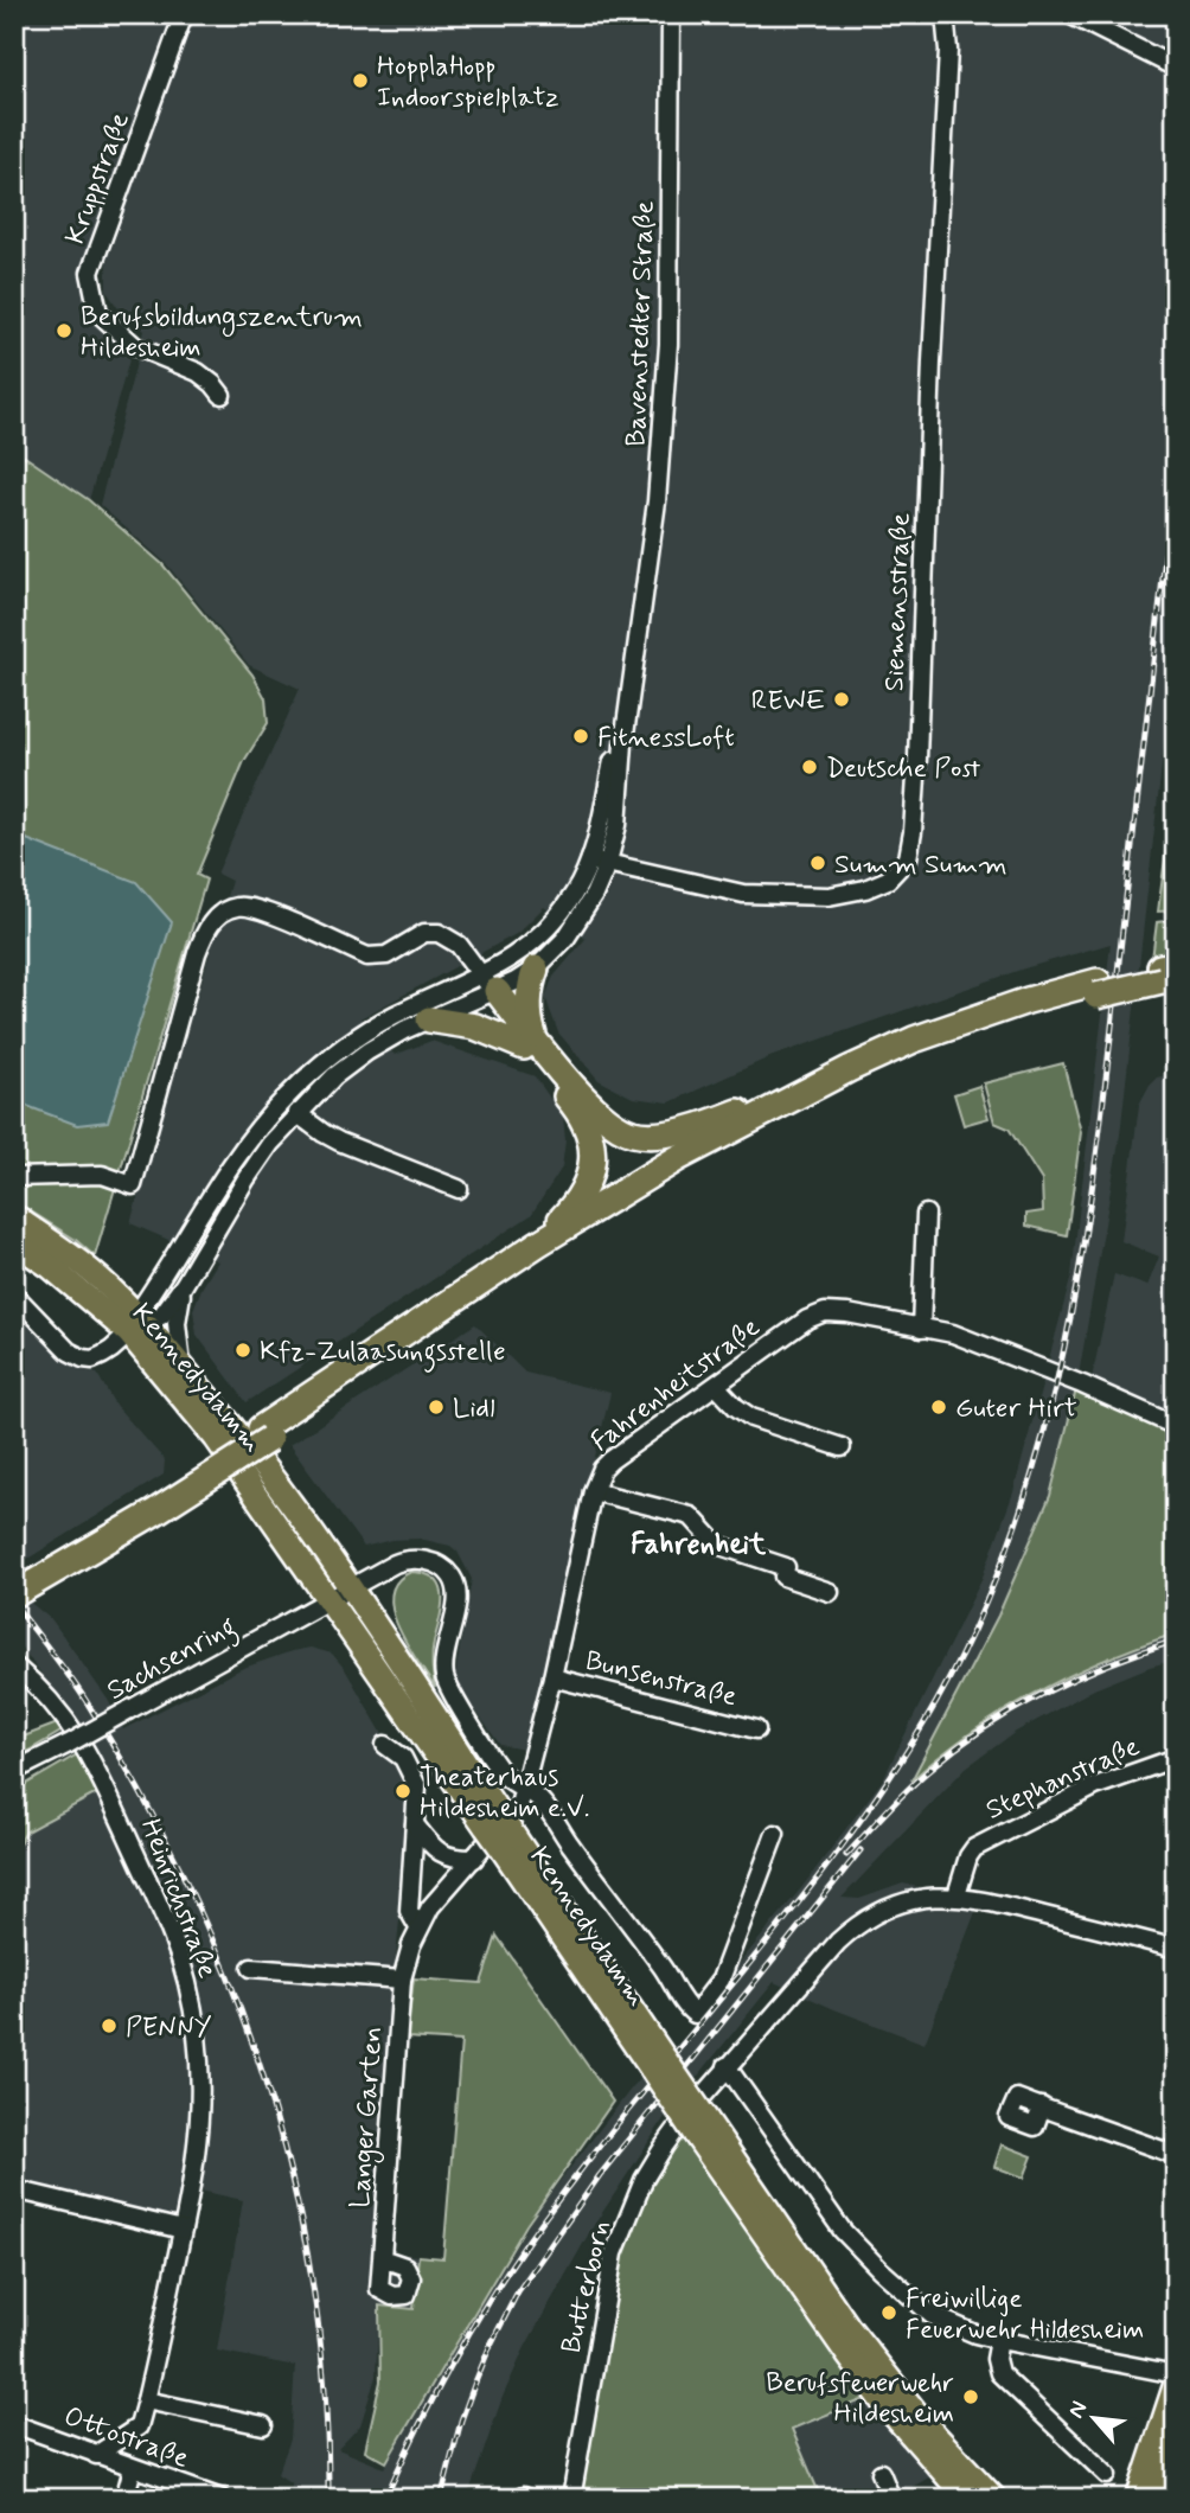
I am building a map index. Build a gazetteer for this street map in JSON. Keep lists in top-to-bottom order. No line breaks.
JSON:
{"streets":{"main road":["Kennedydamm"],"street":["Kruppstraße","Bavenstedter Straße","Siemensstraße","Fahrenheitstraße","Sachsenring","Bunsenstraße","Stephanstraße","Heinrichstraße","Langer Garten","Butterborn","Ottostraße"]},"crossings":[["Bavenstedter Straße","Siemensstraße"],["Bavenstedter Straße","Kennedydamm"],["Kennedydamm","Sachsenring"],["Fahrenheitstraße","Sachsenring"],["Fahrenheitstraße","Bunsenstraße"],["Fahrenheitstraße","Langer Garten"],["Sachsenring","Langer Garten"],["Stephanstraße","Butterborn"],["Heinrichstraße","Ottostraße"]],"districts":["Fahrenheit"],"places":["HopplaHopp Indoorspielplatz","Berufsbildungszentrum Hildesheim","REWE","FitnessLoft","Deutsche Post","Summ Summ","Kfz-Zulaasungsstelle","Lidl","Guter Hirt","Theaterhaus Hildesheim e.V.","PENNY","Freiwillige Feuerwehr Hildesheim","Berufsfeuerwehr Hildesheim"],"north":"top left"}
